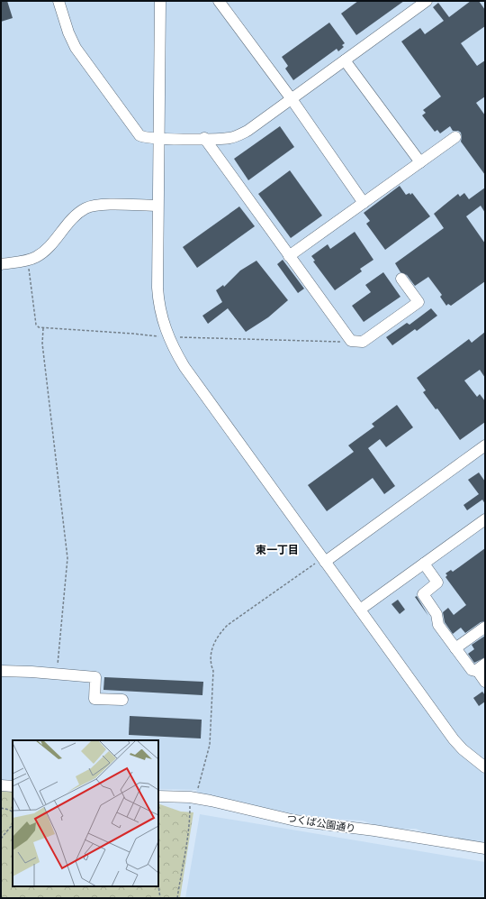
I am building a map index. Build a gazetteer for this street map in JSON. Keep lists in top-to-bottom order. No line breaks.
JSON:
{"streets":{"street":["つくば公園通り"]},"districts":["東一丁目"]}
